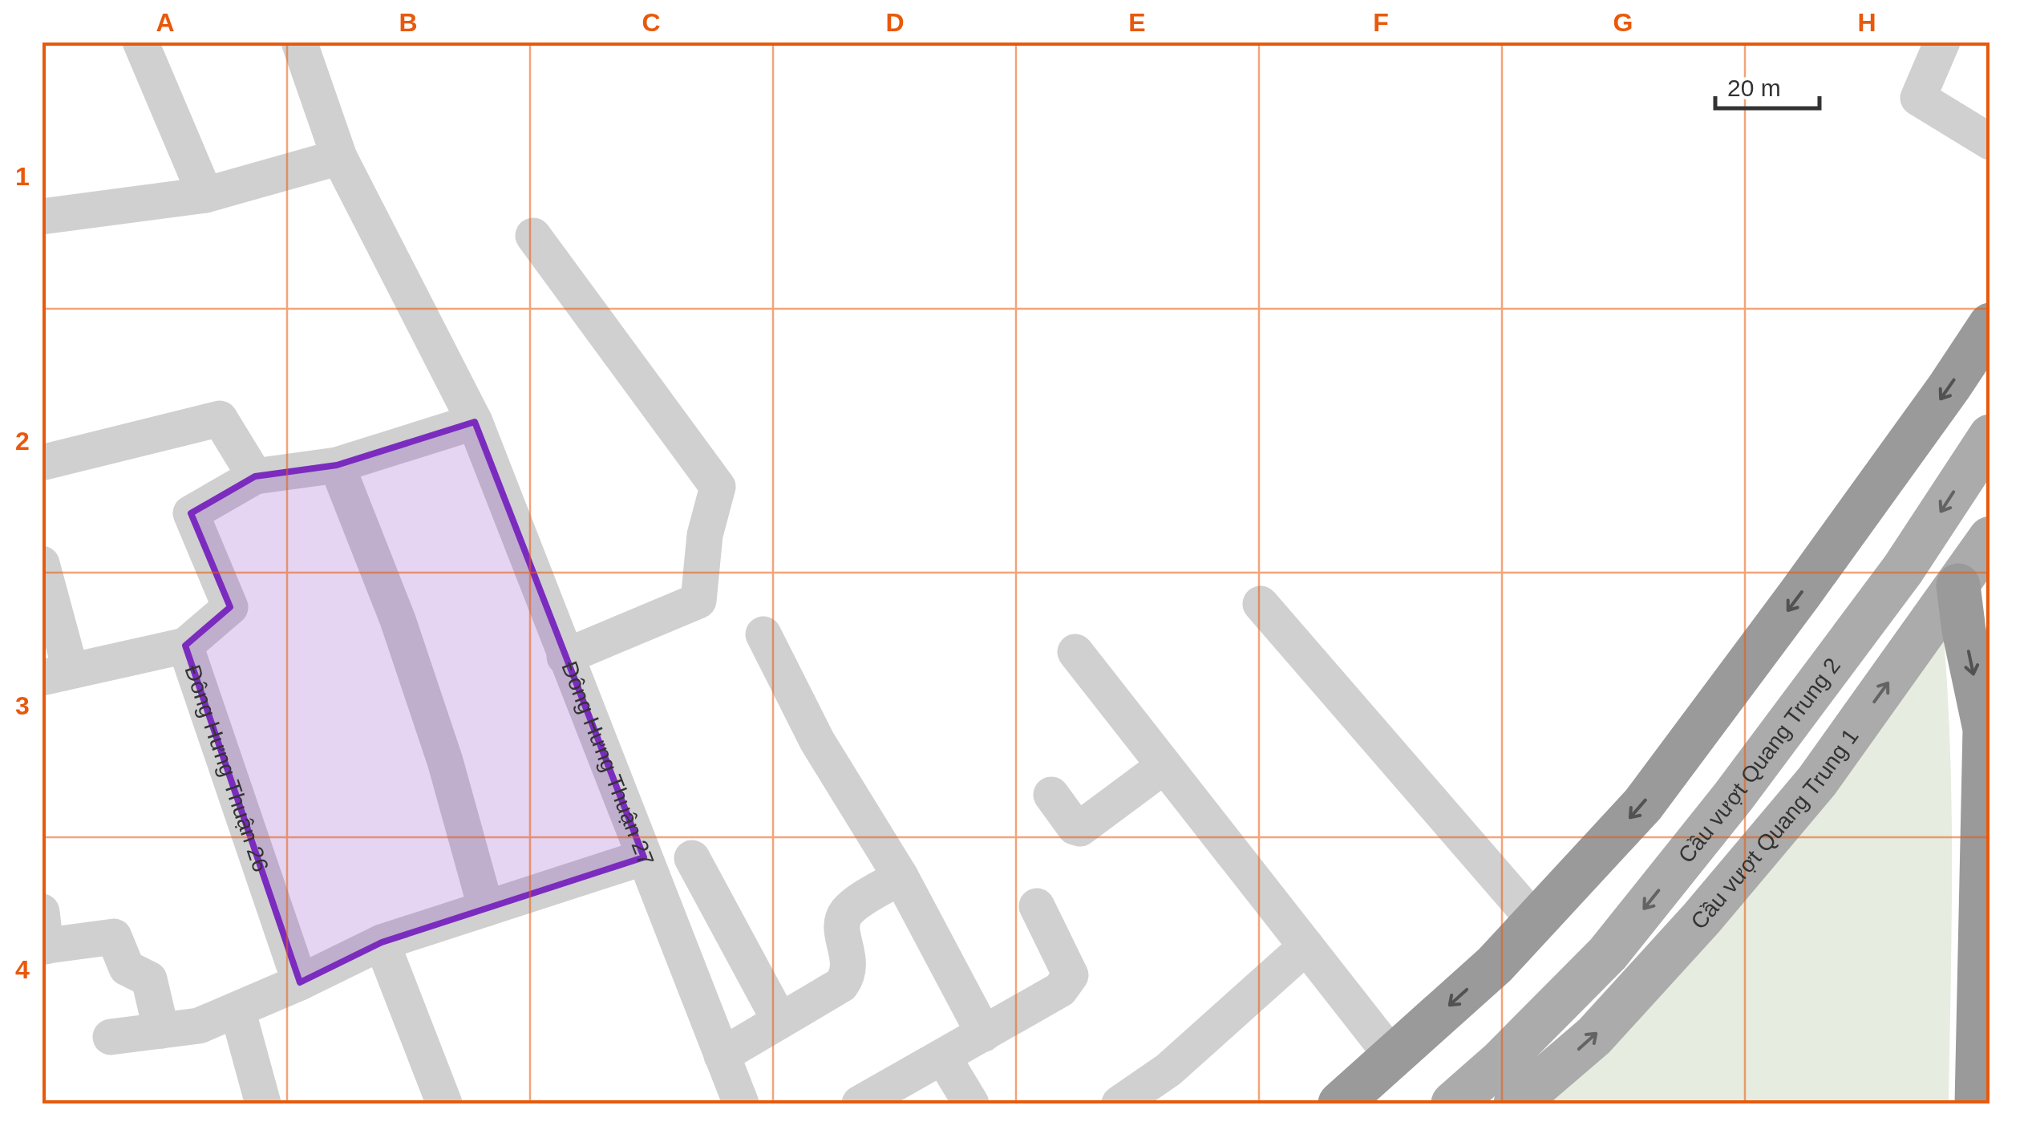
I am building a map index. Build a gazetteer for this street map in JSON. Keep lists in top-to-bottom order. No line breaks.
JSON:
{"streets":{"main road":["Cầu vượt Quang Trung 2","Cầu vượt Quang Trung 1"],"street":["Đông Hưng Thuận 27","Đông Hưng Thuận 26"]},"crossings":[["Cầu vượt Quang Trung 2","Cầu vượt Quang Trung 1"]],"one_way":["Cầu vượt Quang Trung 2","Cầu vượt Quang Trung 1"],"scale_bar":"20 m","grid":{"columns":["A","B","C","D","E","F","G","H"],"rows":["1","2","3","4"]}}
